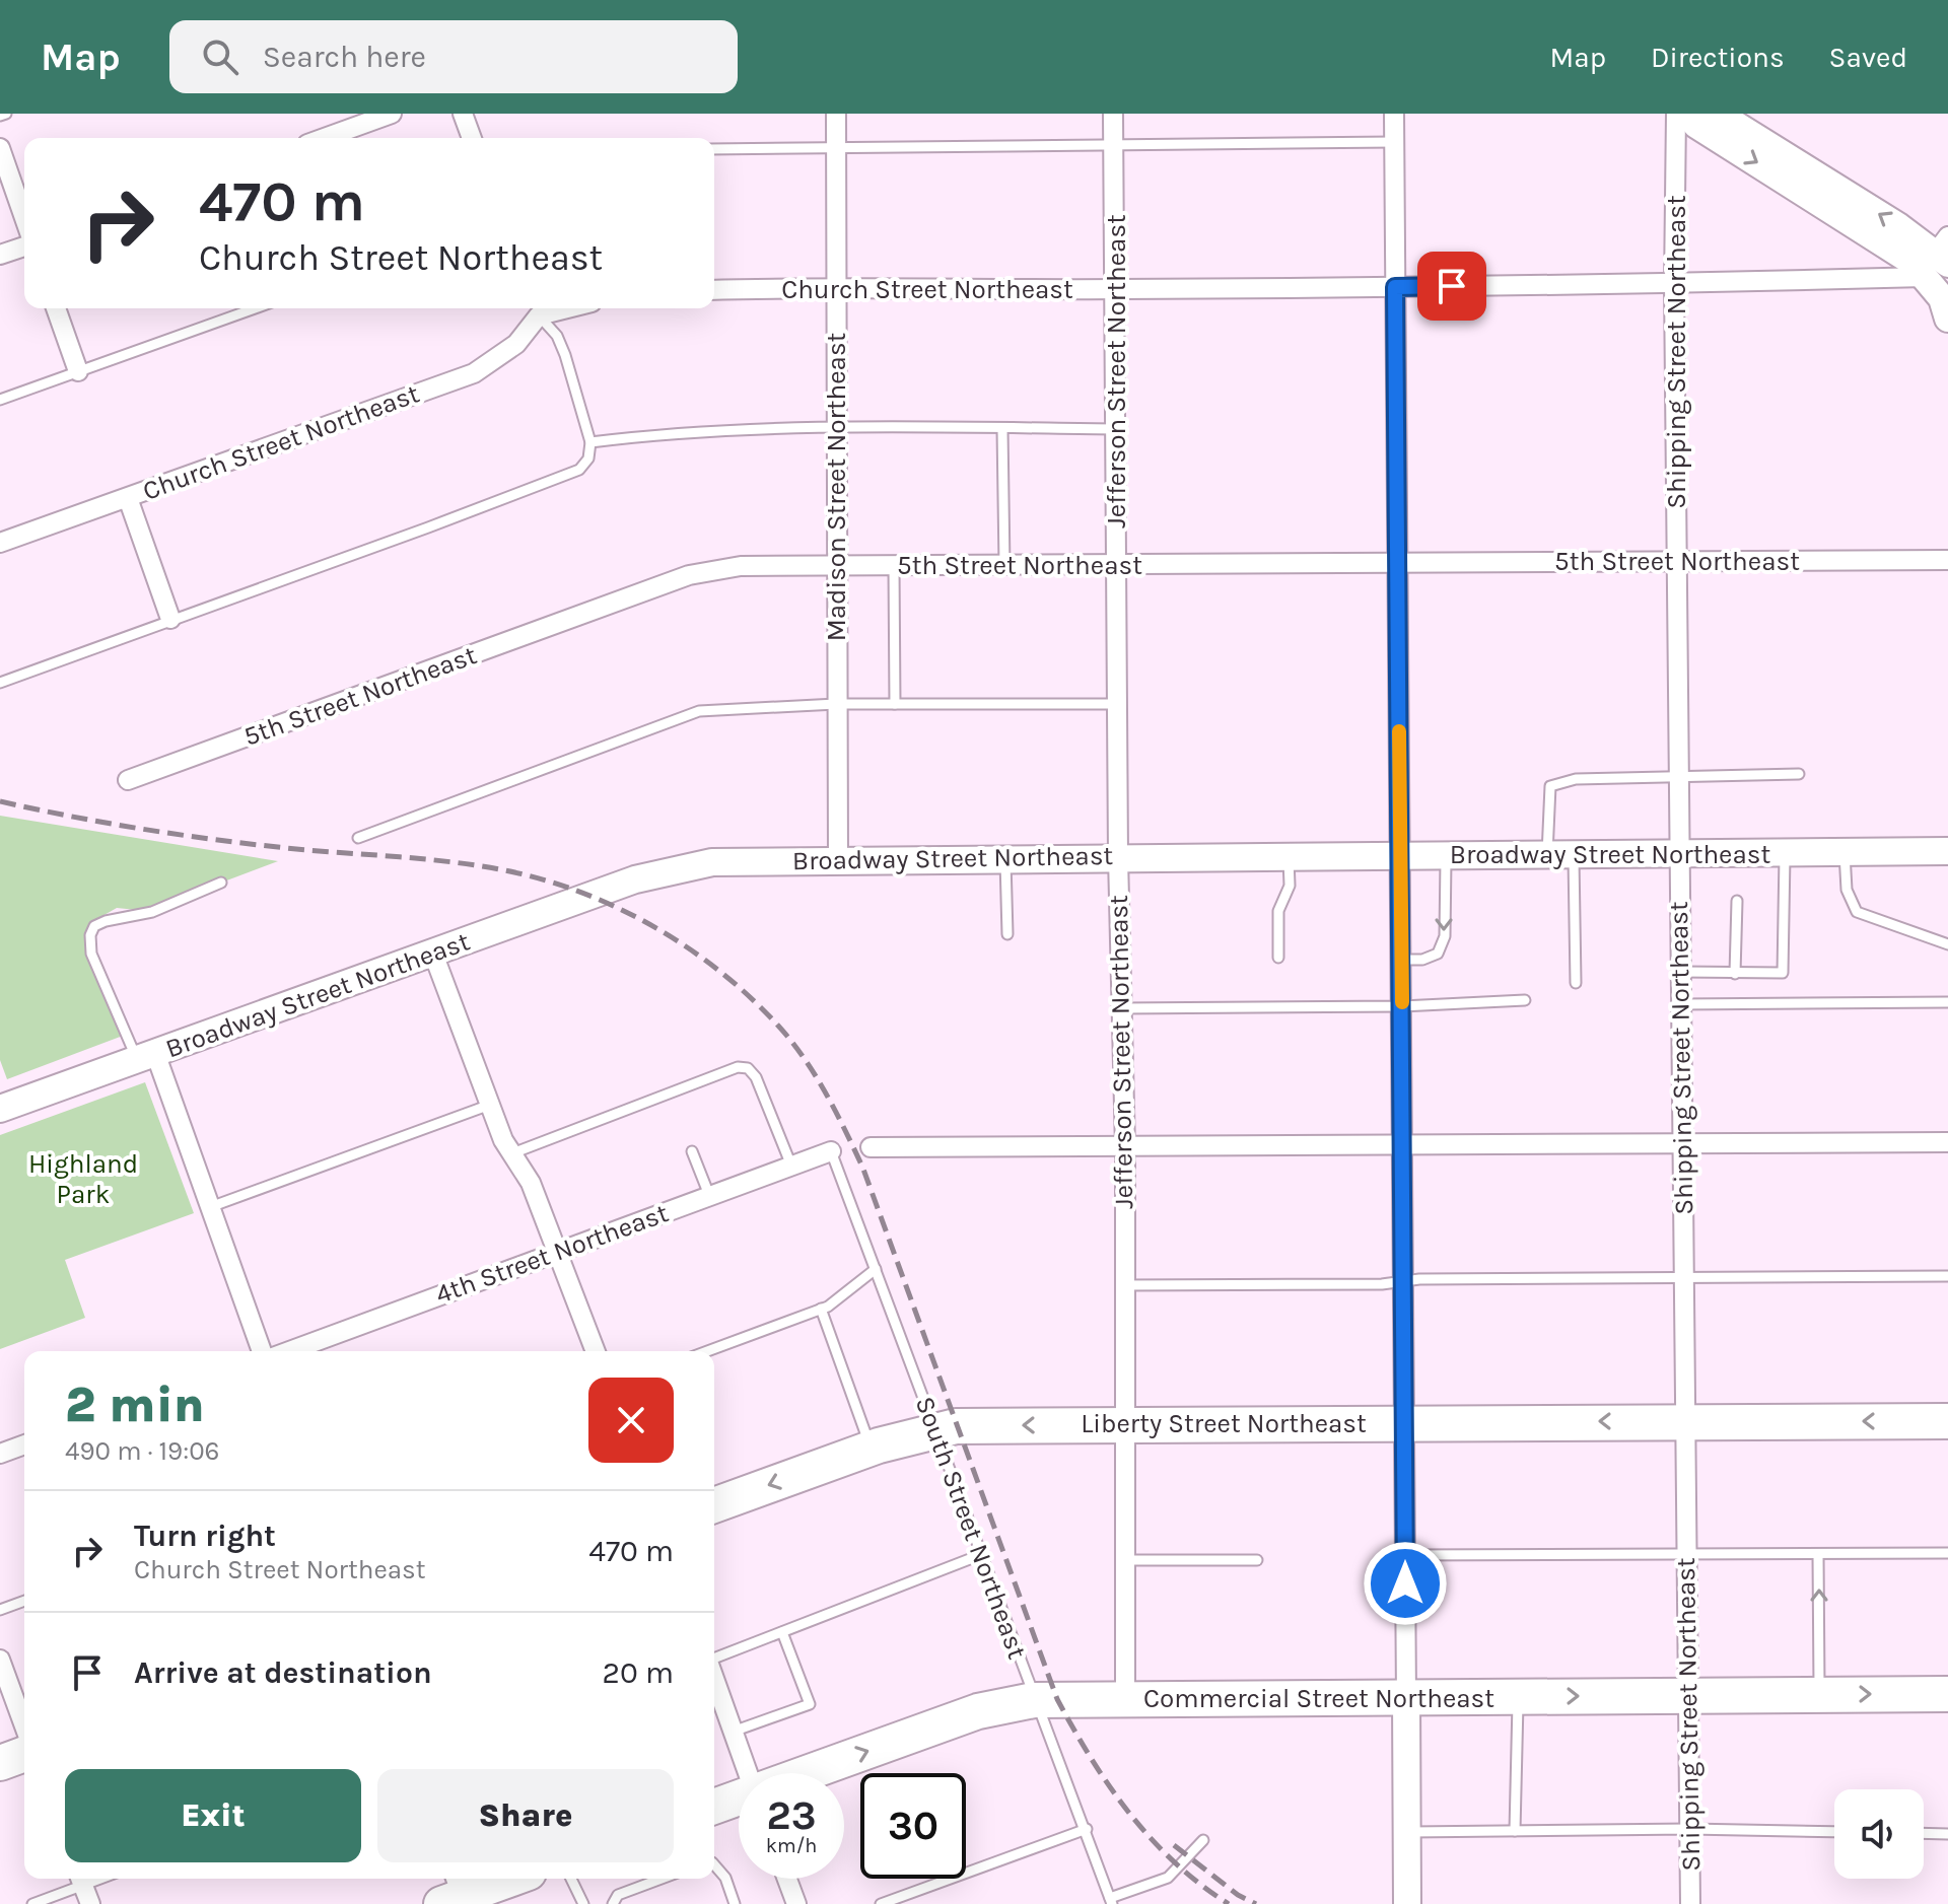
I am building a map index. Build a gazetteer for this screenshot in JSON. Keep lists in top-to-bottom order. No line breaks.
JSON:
{"streets":{"highway":["Liberty Street Northeast","Commercial Street Northeast"],"main road":["Broadway Street Northeast"],"street":["Church Street Northeast","Shipping Street Northeast","Jefferson Street Northeast","Madison Street Northeast","5th Street Northeast","4th Street Northeast"],"lane":["South Street Northeast"]},"crossings":[["Church Street Northeast","Shipping Street Northeast"],["Church Street Northeast","Jefferson Street Northeast"],["Church Street Northeast","Madison Street Northeast"],["Shipping Street Northeast","5th Street Northeast"],["Shipping Street Northeast","Broadway Street Northeast"],["Shipping Street Northeast","Liberty Street Northeast"],["Shipping Street Northeast","Commercial Street Northeast"],["Jefferson Street Northeast","5th Street Northeast"],["Jefferson Street Northeast","Broadway Street Northeast"],["Jefferson Street Northeast","Liberty Street Northeast"],["Jefferson Street Northeast","Commercial Street Northeast"],["Madison Street Northeast","5th Street Northeast"],["Madison Street Northeast","Broadway Street Northeast"],["4th Street Northeast","South Street Northeast"],["Liberty Street Northeast","South Street Northeast"],["South Street Northeast","Commercial Street Northeast"]],"one_way":["Liberty Street Northeast","Commercial Street Northeast"],"parks":["Highland Park"],"page":{"header":"Map","search":"Search here","nav":["Map","Directions","Saved"],"turn":["470 m","Church Street Northeast"],"heading":["2 min","490 m · 19:06"],"list":[{"name":"Turn right","note":"Church Street Northeast","value":"470 m"},{"name":"Arrive at destination","value":"20 m"}],"buttons":["Exit","Share"],"speed":"23 km/h","limit":"30"}}
